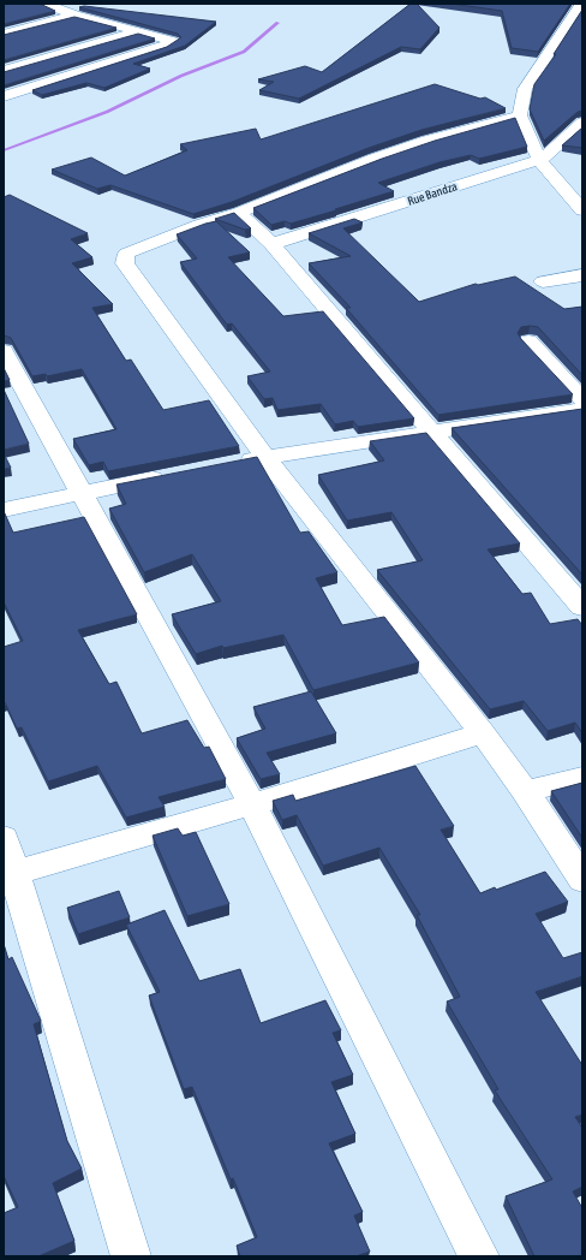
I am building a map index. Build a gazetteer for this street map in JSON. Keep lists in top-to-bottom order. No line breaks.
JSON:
{"streets":{"street":["Rue Bandza"]}}
